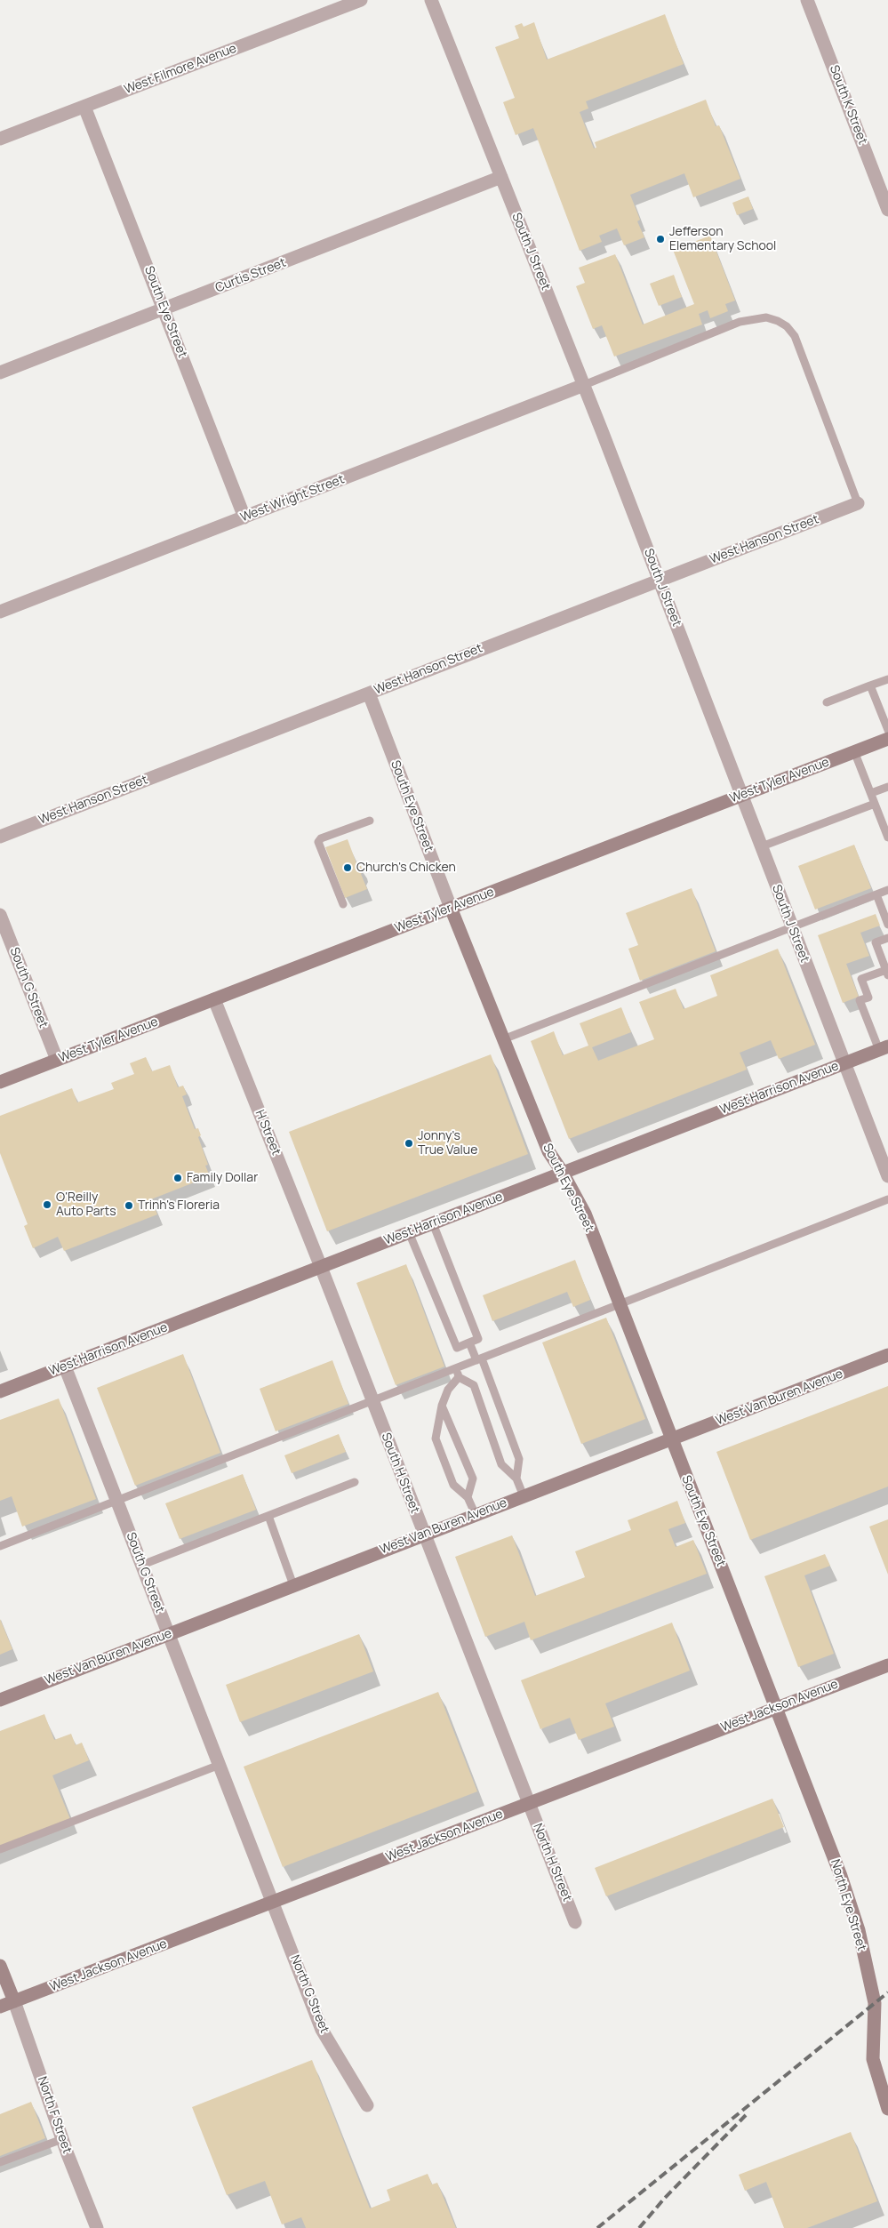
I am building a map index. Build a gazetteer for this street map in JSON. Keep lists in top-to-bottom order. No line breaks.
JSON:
{"streets":{"street":["West Filmore Avenue","South K Street","South J Street","Curtis Street","South Eye Street","West Wright Street","West Hanson Street","West Tyler Avenue","South G Street","West Harrison Avenue","H Street","West Van Buren Avenue","South H Street","West Jackson Avenue","North H Street","North Eye Street","North G Street","North F Street"]},"crossings":[["West Filmore Avenue","South Eye Street"],["South J Street","Curtis Street"],["South J Street","West Wright Street"],["South J Street","West Hanson Street"],["South J Street","West Tyler Avenue"],["South J Street","West Harrison Avenue"],["Curtis Street","South Eye Street"],["South Eye Street","West Wright Street"],["South Eye Street","West Hanson Street"],["South Eye Street","West Tyler Avenue"],["South Eye Street","West Harrison Avenue"],["South Eye Street","West Van Buren Avenue"],["South Eye Street","West Jackson Avenue"],["South Eye Street","North Eye Street"],["West Tyler Avenue","South G Street"],["West Tyler Avenue","H Street"],["South G Street","West Harrison Avenue"],["South G Street","West Van Buren Avenue"],["South G Street","West Jackson Avenue"],["South G Street","North G Street"],["West Harrison Avenue","H Street"],["West Harrison Avenue","South H Street"],["H Street","South H Street"],["West Van Buren Avenue","South H Street"],["South H Street","West Jackson Avenue"],["South H Street","North H Street"],["West Jackson Avenue","North H Street"],["West Jackson Avenue","North Eye Street"],["West Jackson Avenue","North G Street"],["West Jackson Avenue","North F Street"]],"places":["Jefferson Elementary School","Church's Chicken","Jonny's True Value","Family Dollar","O'Reilly Auto Parts","Trinh's Floreria"]}
